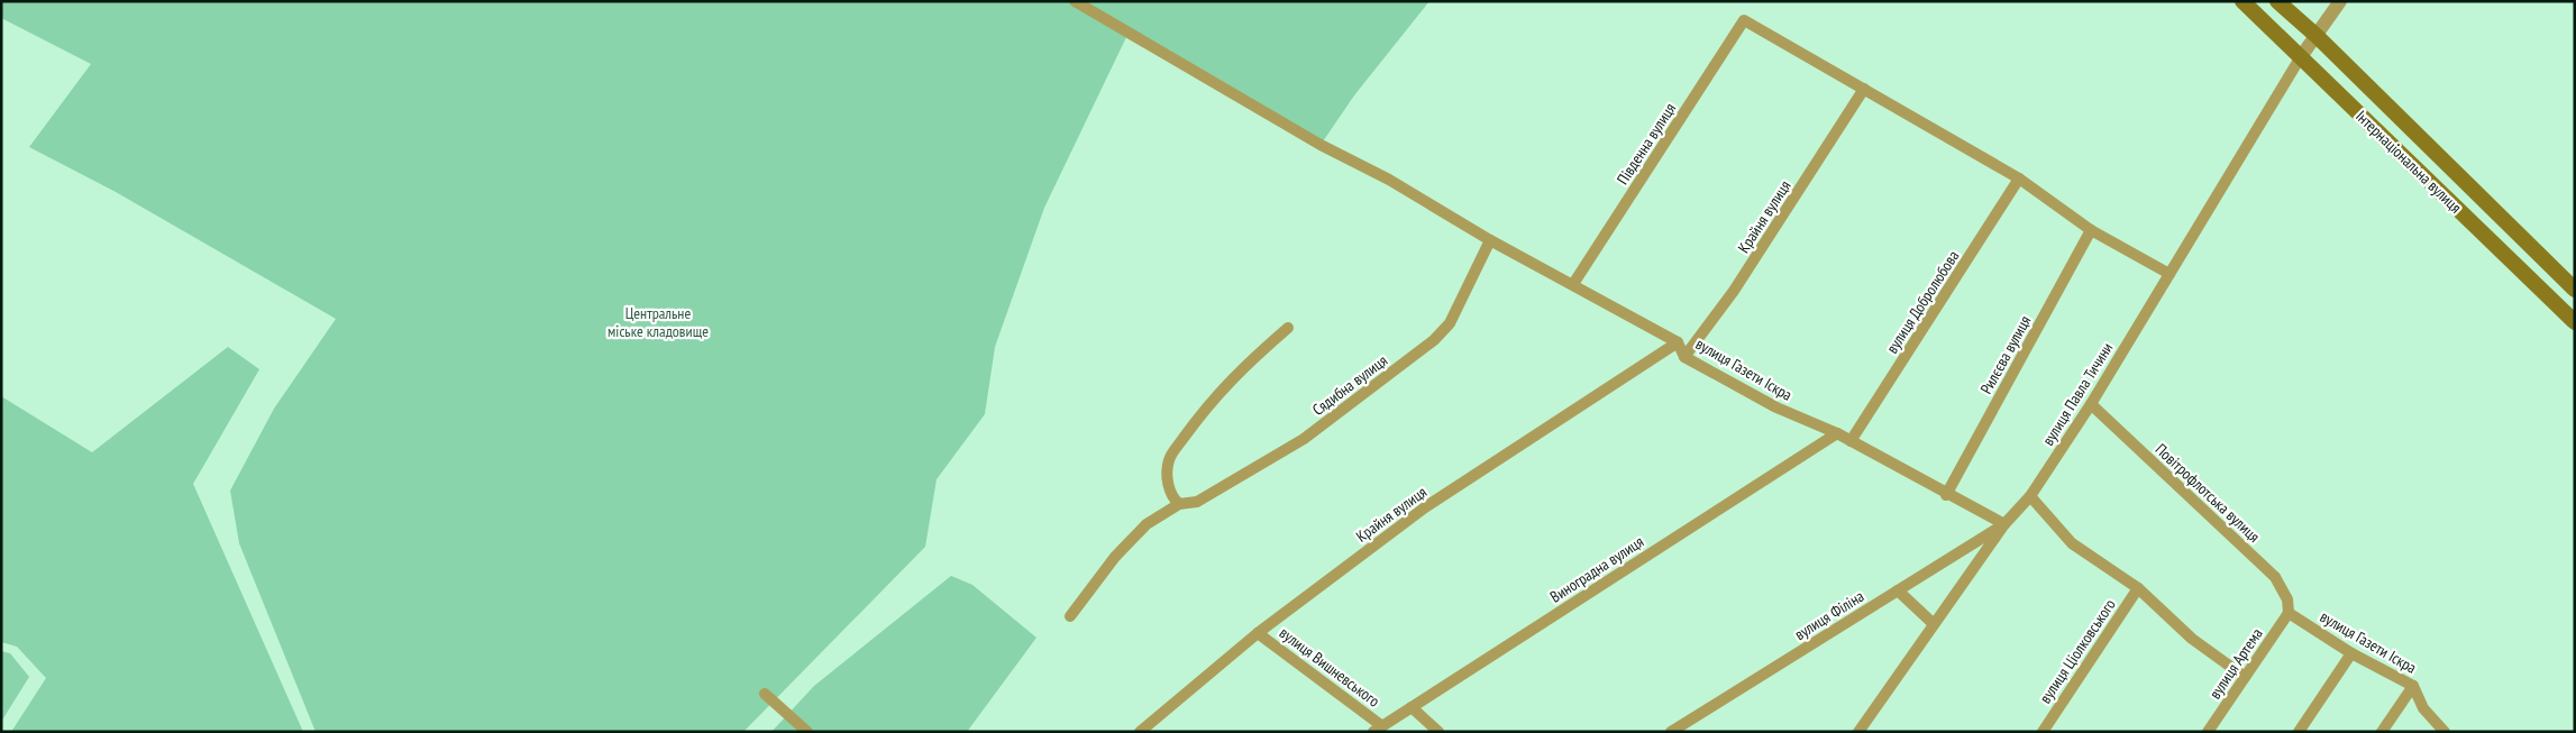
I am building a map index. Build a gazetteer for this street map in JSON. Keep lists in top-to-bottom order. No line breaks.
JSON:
{"streets":{"main road":["Інтернаціональна вулиця"],"street":["Південна вулиця","Крайня вулиця","вулиця Добролюбова","Рилєєва вулиця","вулиця Газети Іскра","Сядибна вулиця","вулиця Павла Тичини","Повітрофлотська вулиця","Виноградна вулиця","вулиця Філіна","вулиця Ціолковського","вулиця Артема","вулиця Вишневського"]},"crossings":[["Південна вулиця","Крайня вулиця"],["Південна вулиця","вулиця Газети Іскра"],["Інтернаціональна вулиця","вулиця Павла Тичини"],["Крайня вулиця","вулиця Газети Іскра"],["Крайня вулиця","вулиця Вишневського"],["вулиця Добролюбова","вулиця Газети Іскра"],["Рилєєва вулиця","вулиця Газети Іскра"],["вулиця Газети Іскра","Сядибна вулиця"],["вулиця Газети Іскра","вулиця Павла Тичини"],["вулиця Газети Іскра","Повітрофлотська вулиця"],["вулиця Газети Іскра","Виноградна вулиця"],["вулиця Газети Іскра","вулиця Філіна"],["вулиця Газети Іскра","вулиця Артема"],["вулиця Павла Тичини","Повітрофлотська вулиця"],["вулиця Павла Тичини","вулиця Філіна"],["Повітрофлотська вулиця","вулиця Артема"],["Виноградна вулиця","вулиця Вишневського"]],"parks":["Центральне міське кладовище"]}
